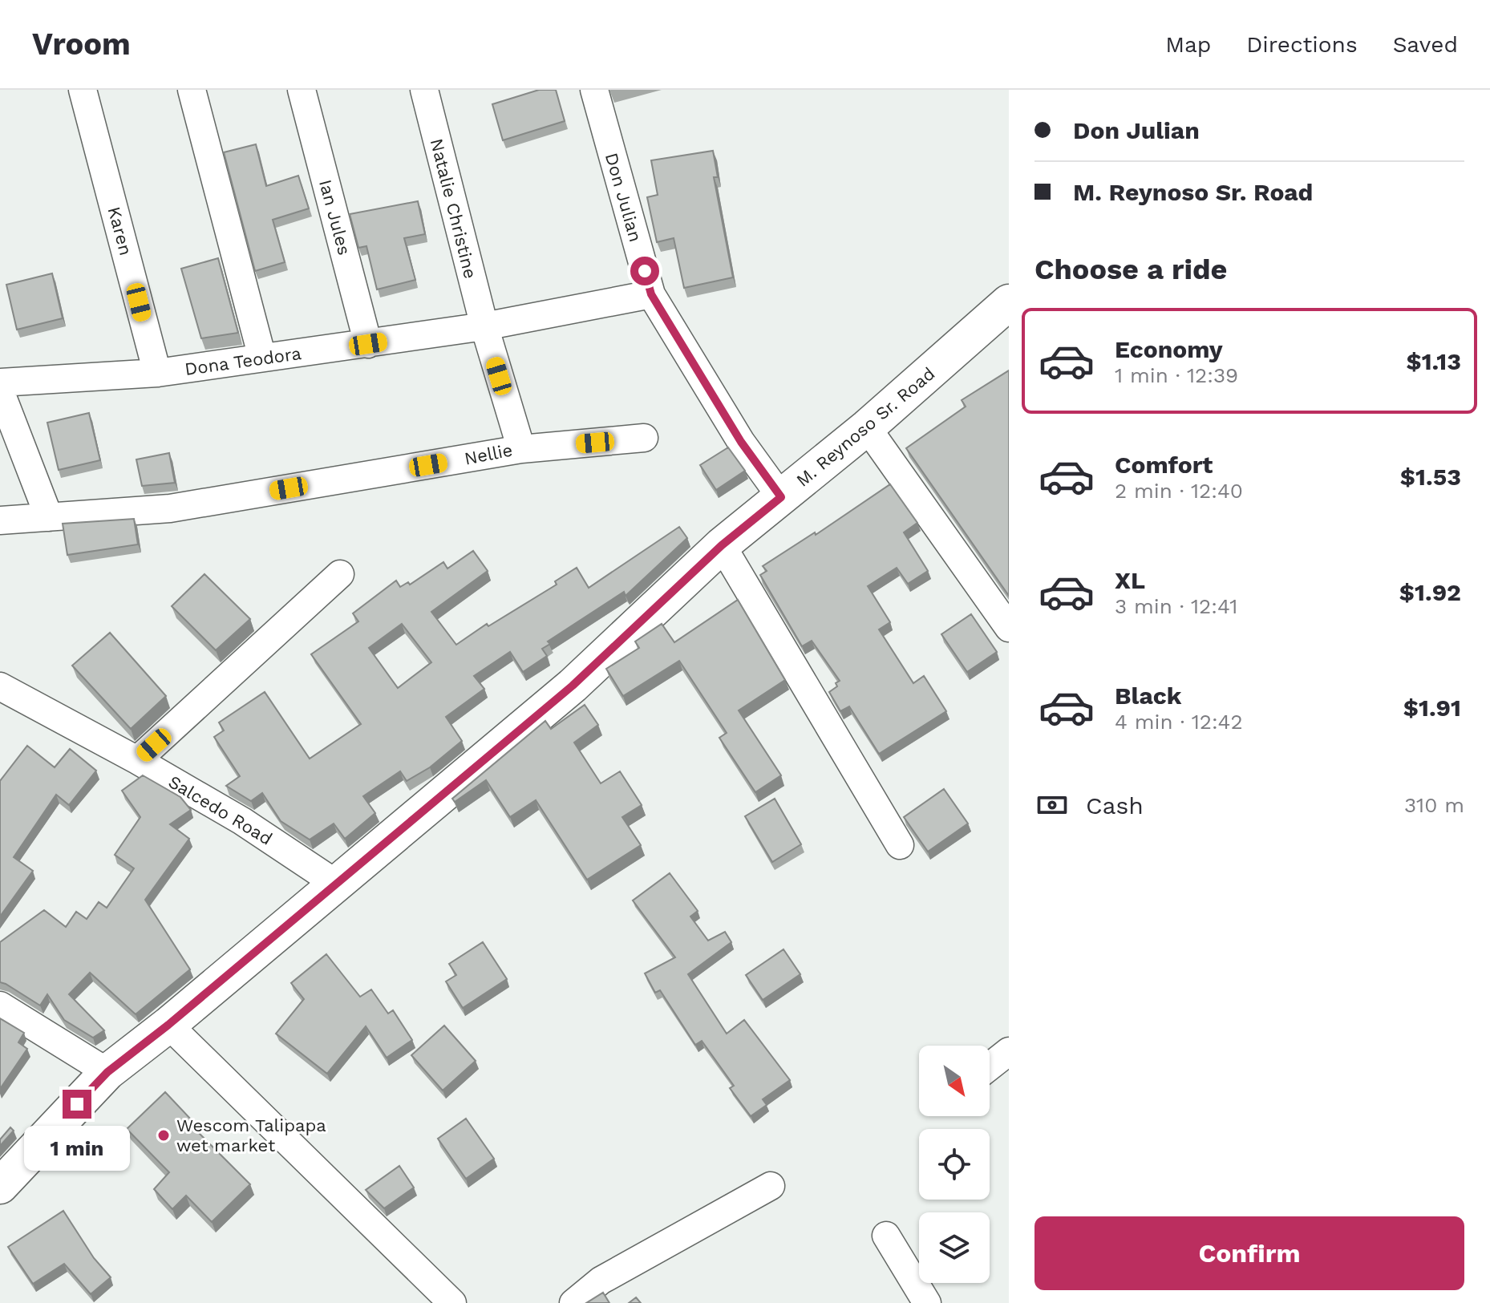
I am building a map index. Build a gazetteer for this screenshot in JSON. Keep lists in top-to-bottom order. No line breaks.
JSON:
{"streets":{"street":["Don Julian","Natalie Christine","Ian Jules","Karen","Dona Teodora","M. Reynoso Sr. Road","Nellie","Salcedo Road"]},"crossings":[["Don Julian","M. Reynoso Sr. Road"],["Natalie Christine","Dona Teodora"],["Natalie Christine","Nellie"],["Ian Jules","Dona Teodora"],["Karen","Dona Teodora"],["Dona Teodora","Nellie"],["M. Reynoso Sr. Road","Salcedo Road"]],"places":["Wescom Talipapa wet market"],"north":"bottom right","page":{"header":"Vroom","nav":["Map","Directions","Saved"],"banner":["Don Julian","M. Reynoso Sr. Road"],"heading":"Choose a ride","list":[{"name":"Economy","note":"1 min · 12:39","value":"$1.13"},{"name":"Comfort","note":"2 min · 12:40","value":"$1.53"},{"name":"XL","note":"3 min · 12:41","value":"$1.92"},{"name":"Black","note":"4 min · 12:42","value":"$1.91"}],"pay":["Cash","310 m"],"bubble":"1 min","buttons":"Confirm"}}
